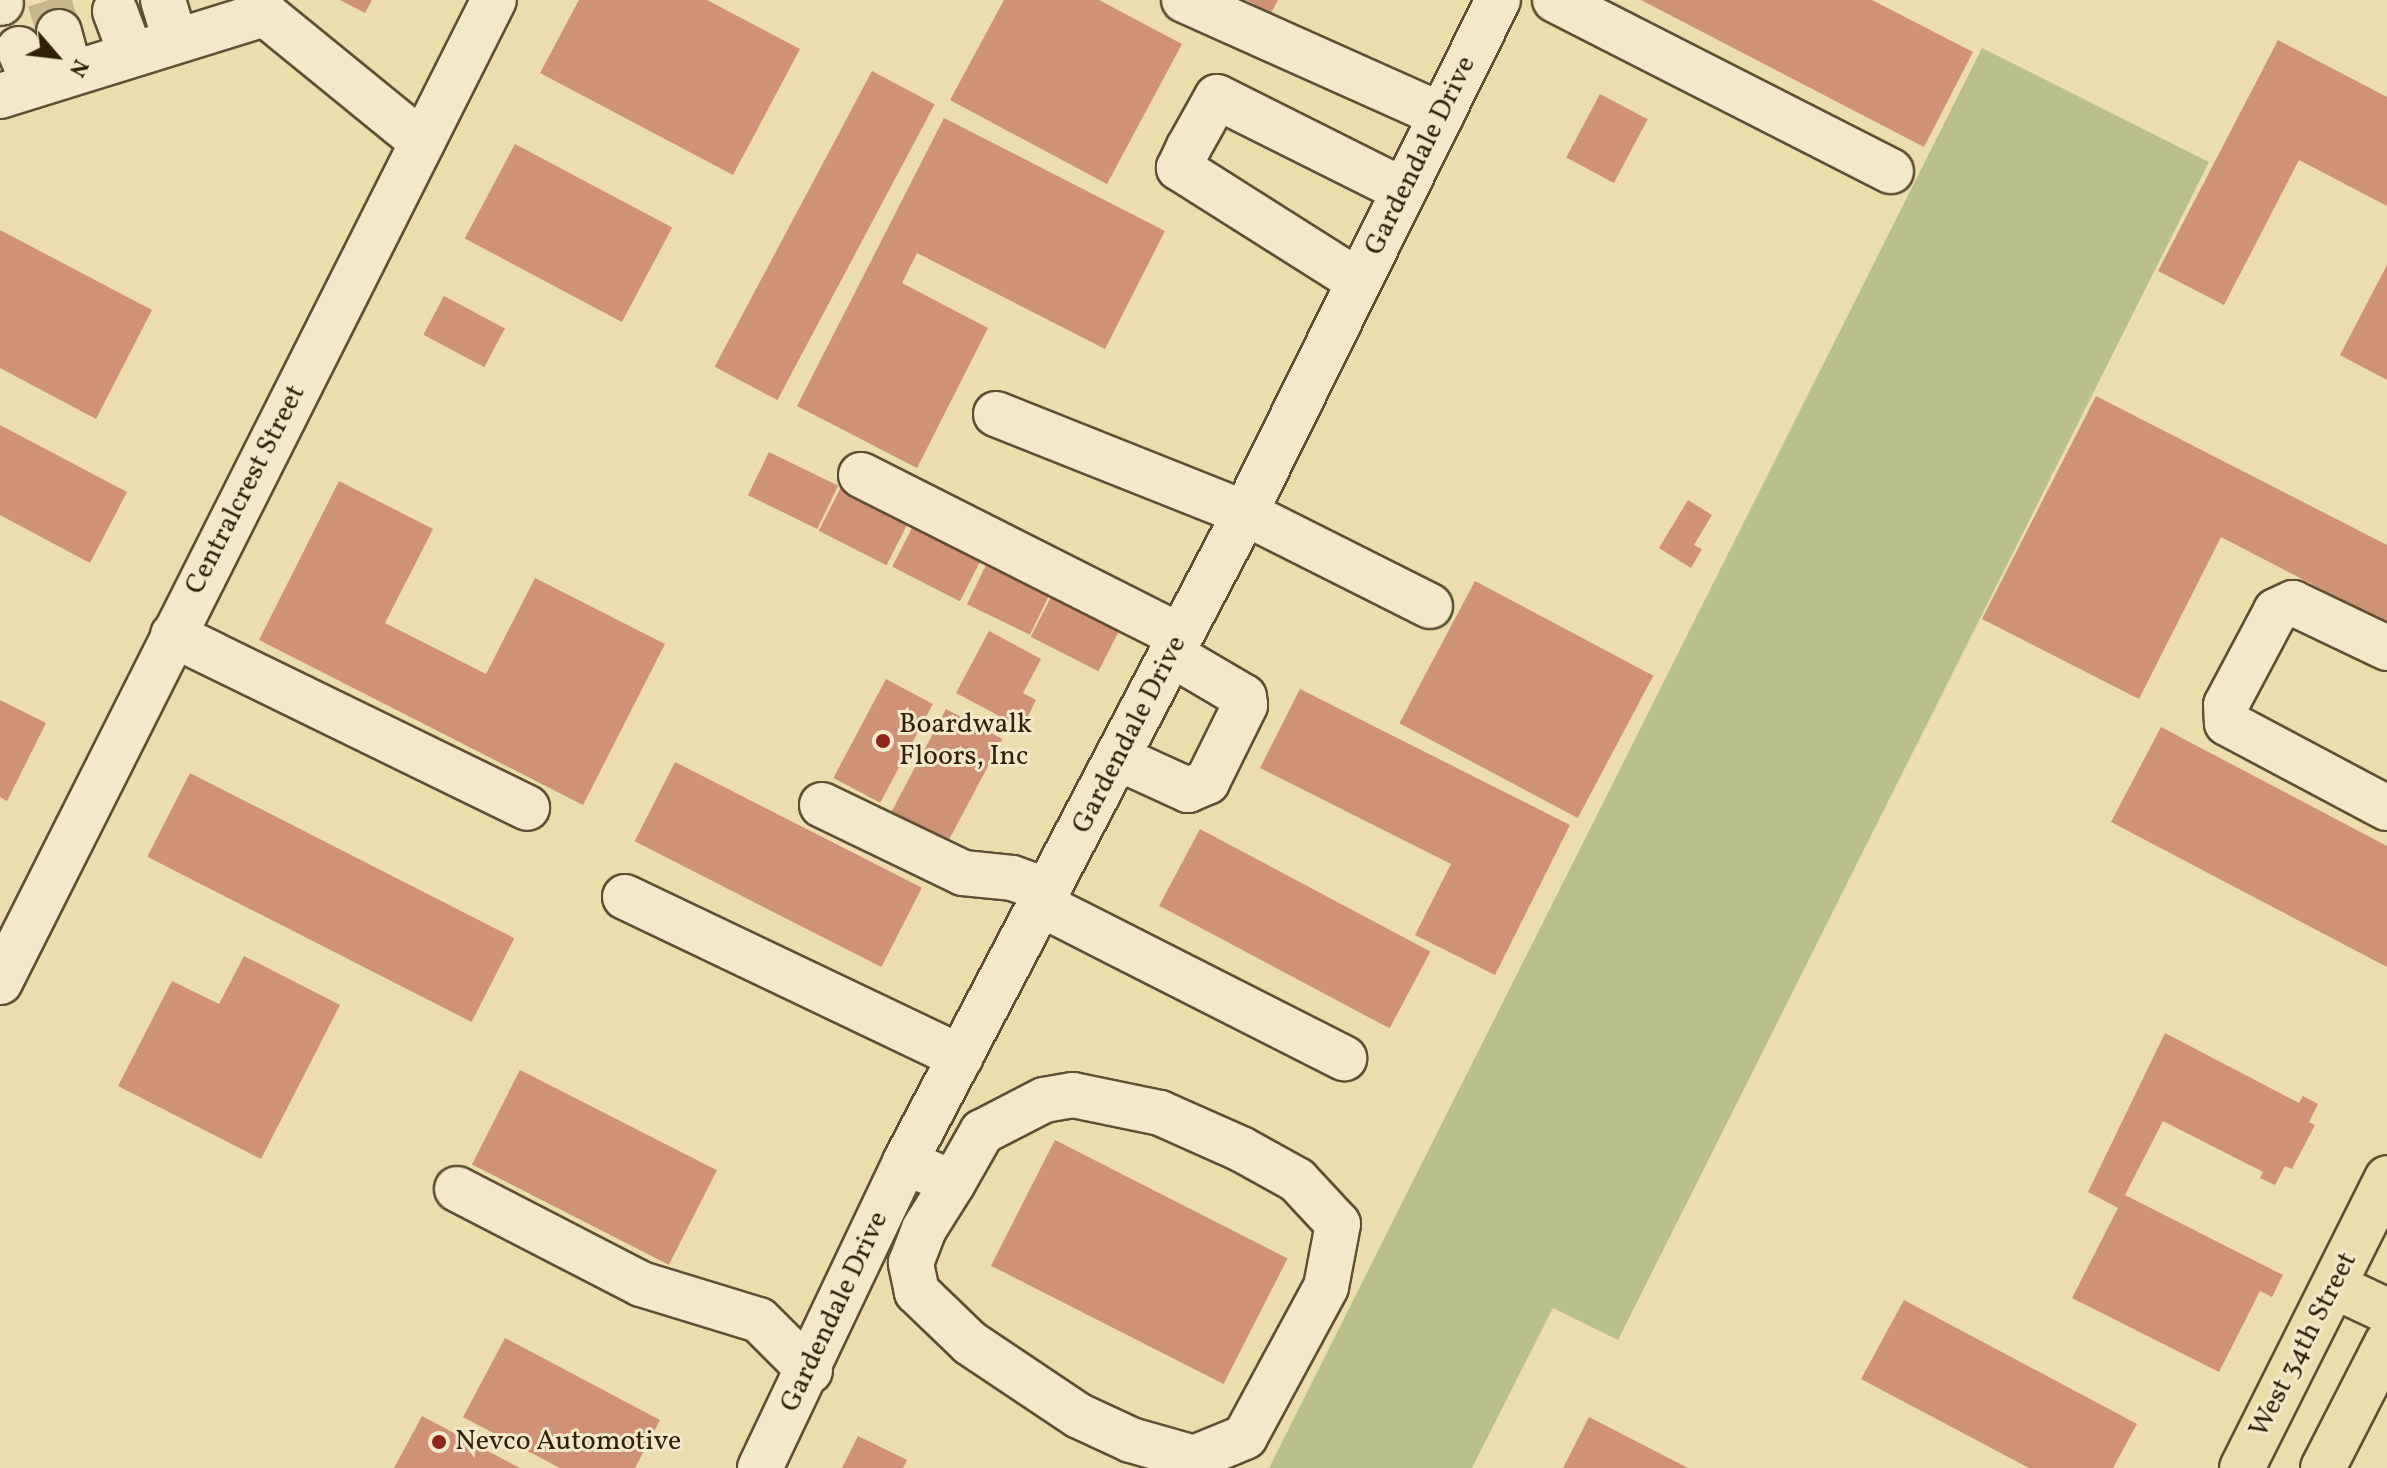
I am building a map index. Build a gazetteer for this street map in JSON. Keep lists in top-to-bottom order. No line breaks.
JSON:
{"streets":{"main road":["West 34th Street"],"street":["Gardendale Drive","Centralcrest Street"]},"places":["Boardwalk Floors, Inc","Nevco Automotive"],"north":"bottom right"}
